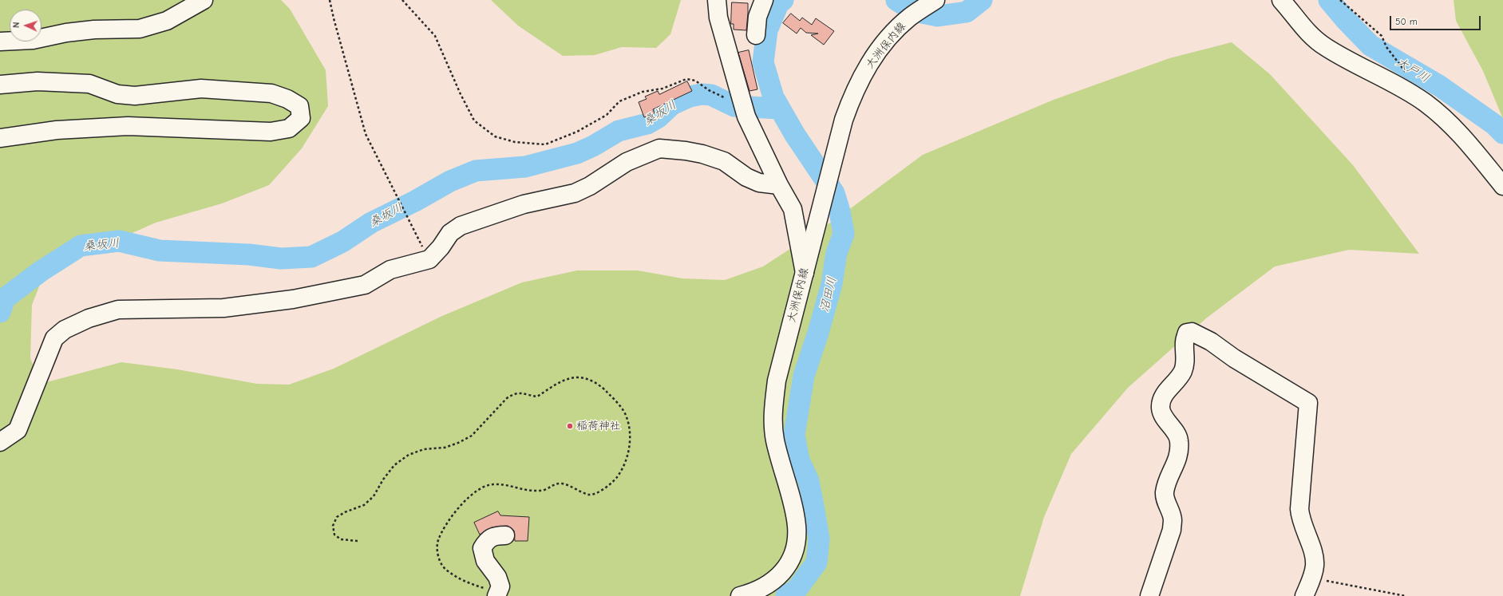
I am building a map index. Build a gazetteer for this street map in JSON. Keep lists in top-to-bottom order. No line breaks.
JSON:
{"streets":{"street":["大洲保内線"]},"water":["大戸川","桑坂川","沼田川"],"places":["稲荷神社"],"scale_bar":"50 m","north":"left"}
